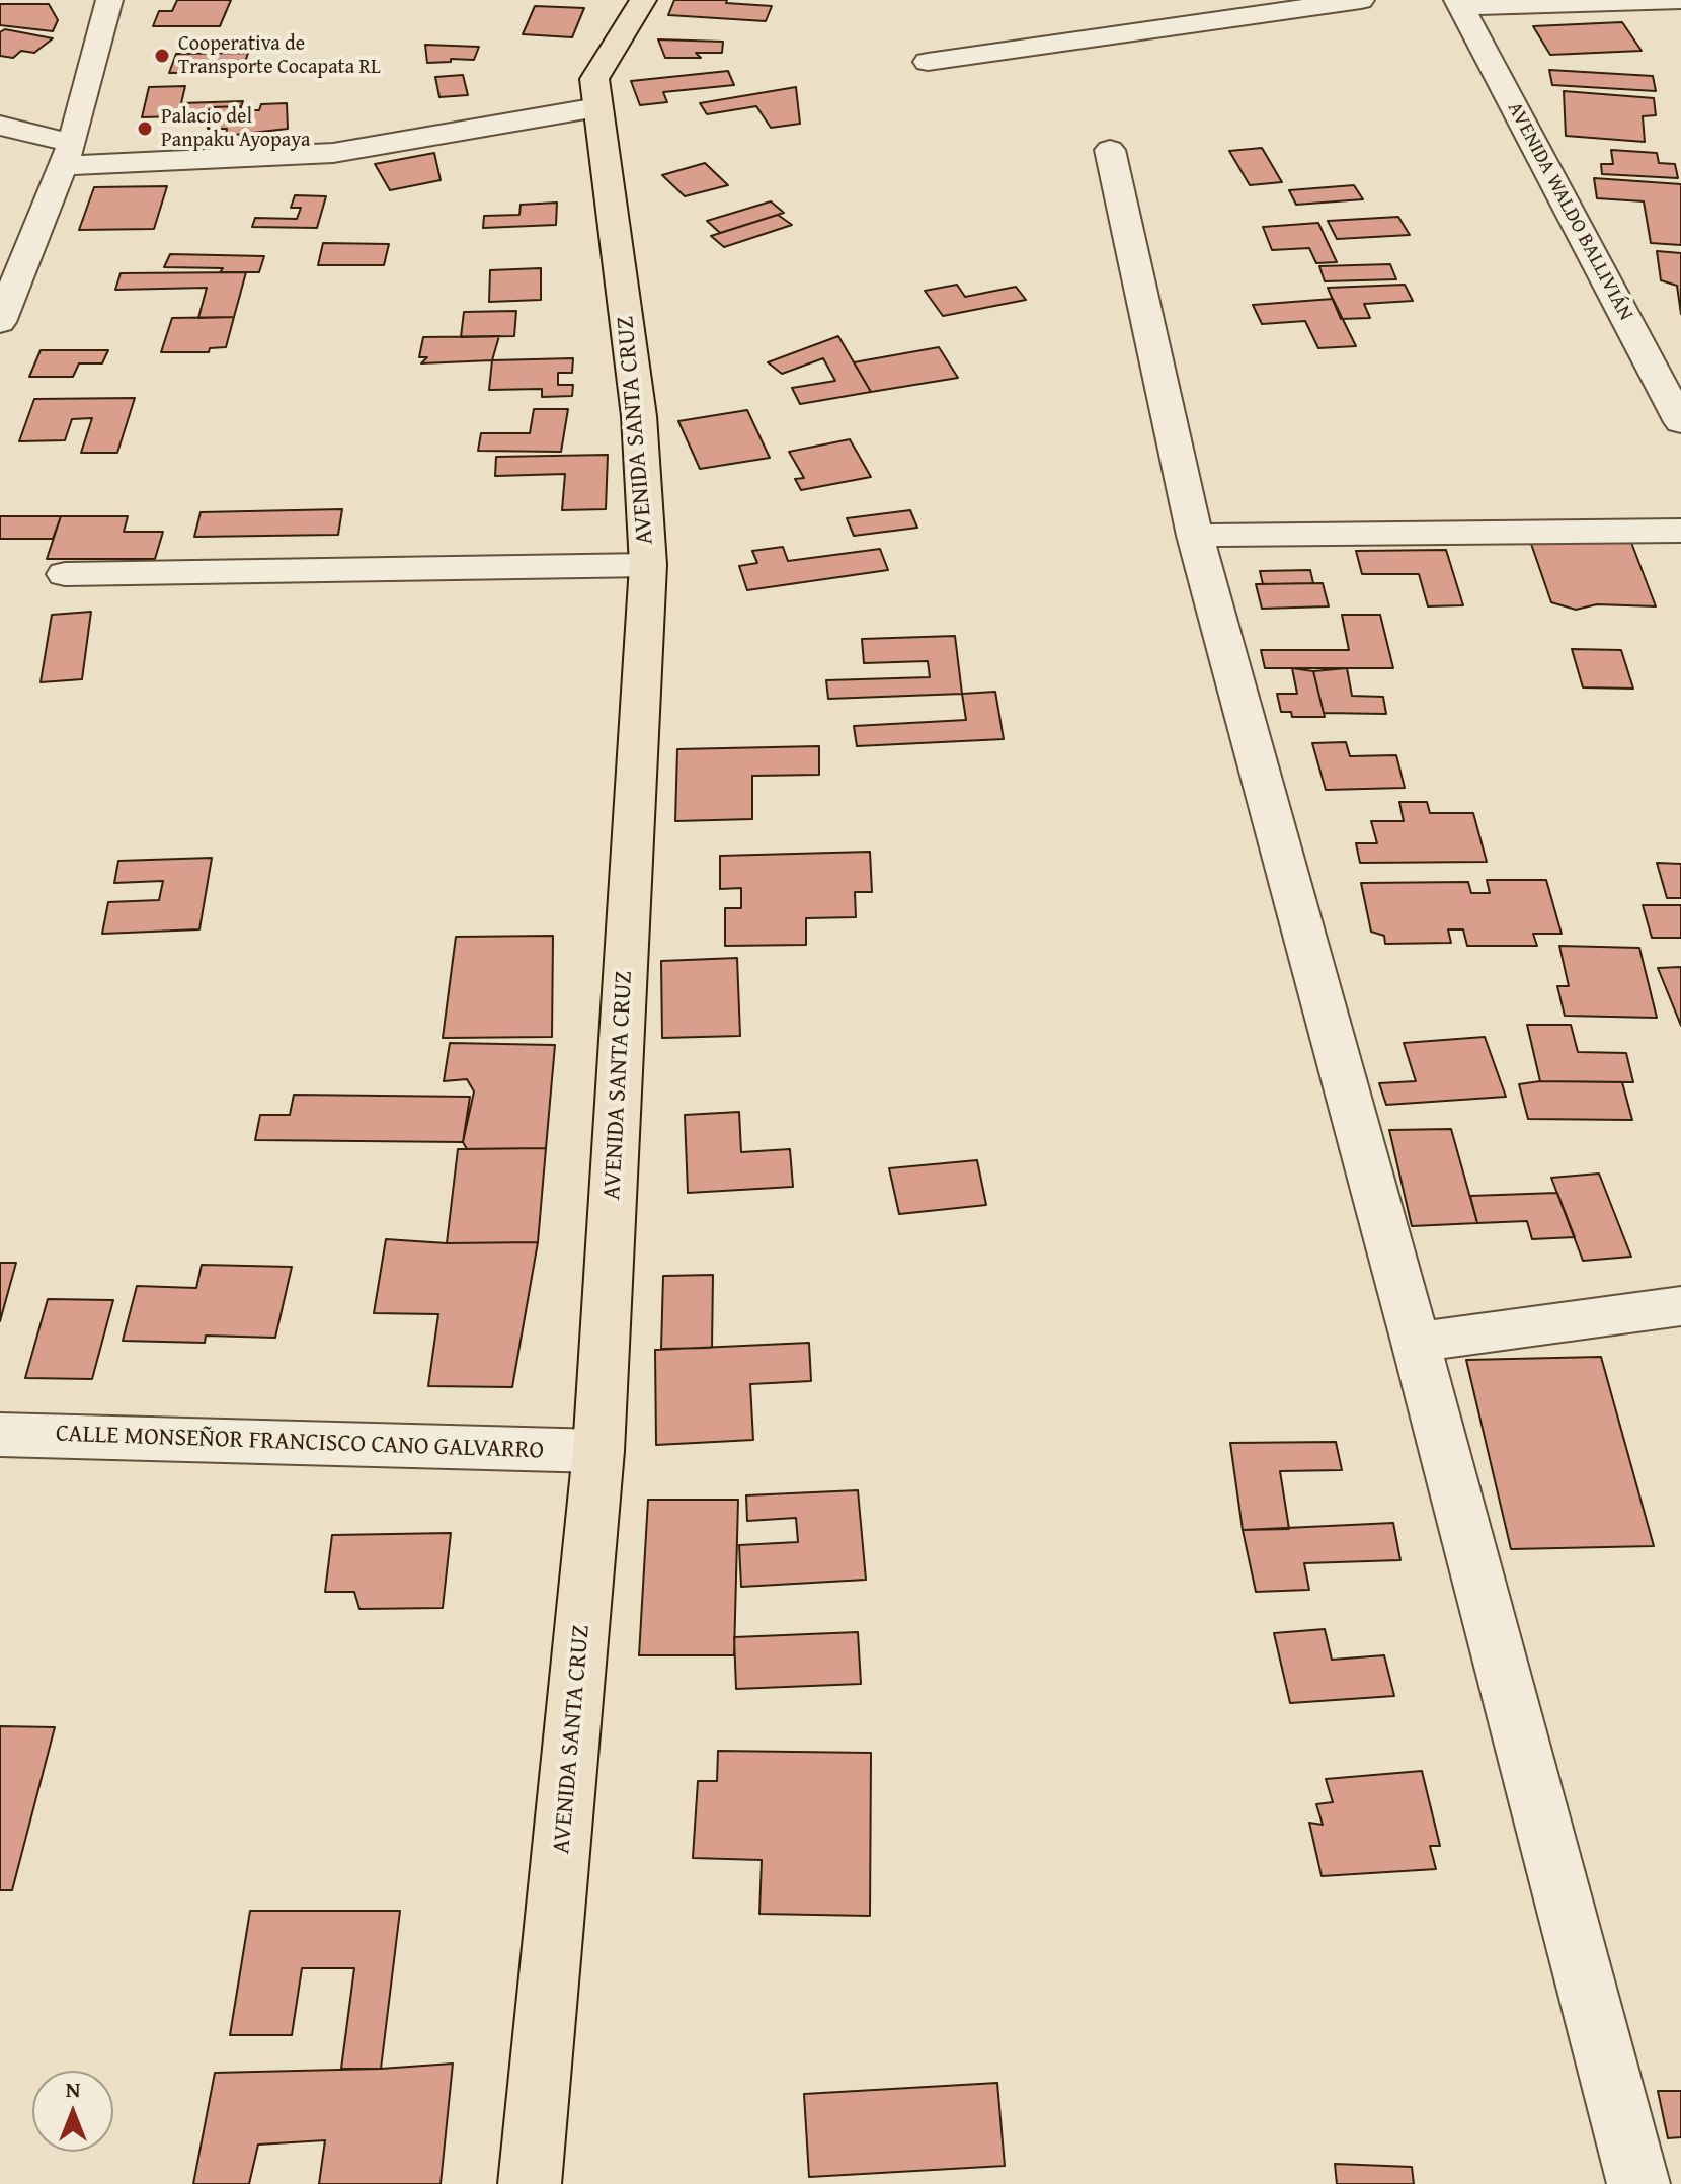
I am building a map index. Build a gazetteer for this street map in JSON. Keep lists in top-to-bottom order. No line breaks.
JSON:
{"streets":{"main road":["AVENIDA SANTA CRUZ"],"street":["AVENIDA WALDO BALLIVIÁN","CALLE MONSEÑOR FRANCISCO CANO GALVARRO"]},"crossings":[["AVENIDA SANTA CRUZ","CALLE MONSEÑOR FRANCISCO CANO GALVARRO"]],"places":["Cooperativa de Transporte Cocapata RL","Palacio del Panpaku Ayopaya"],"north":"top"}
